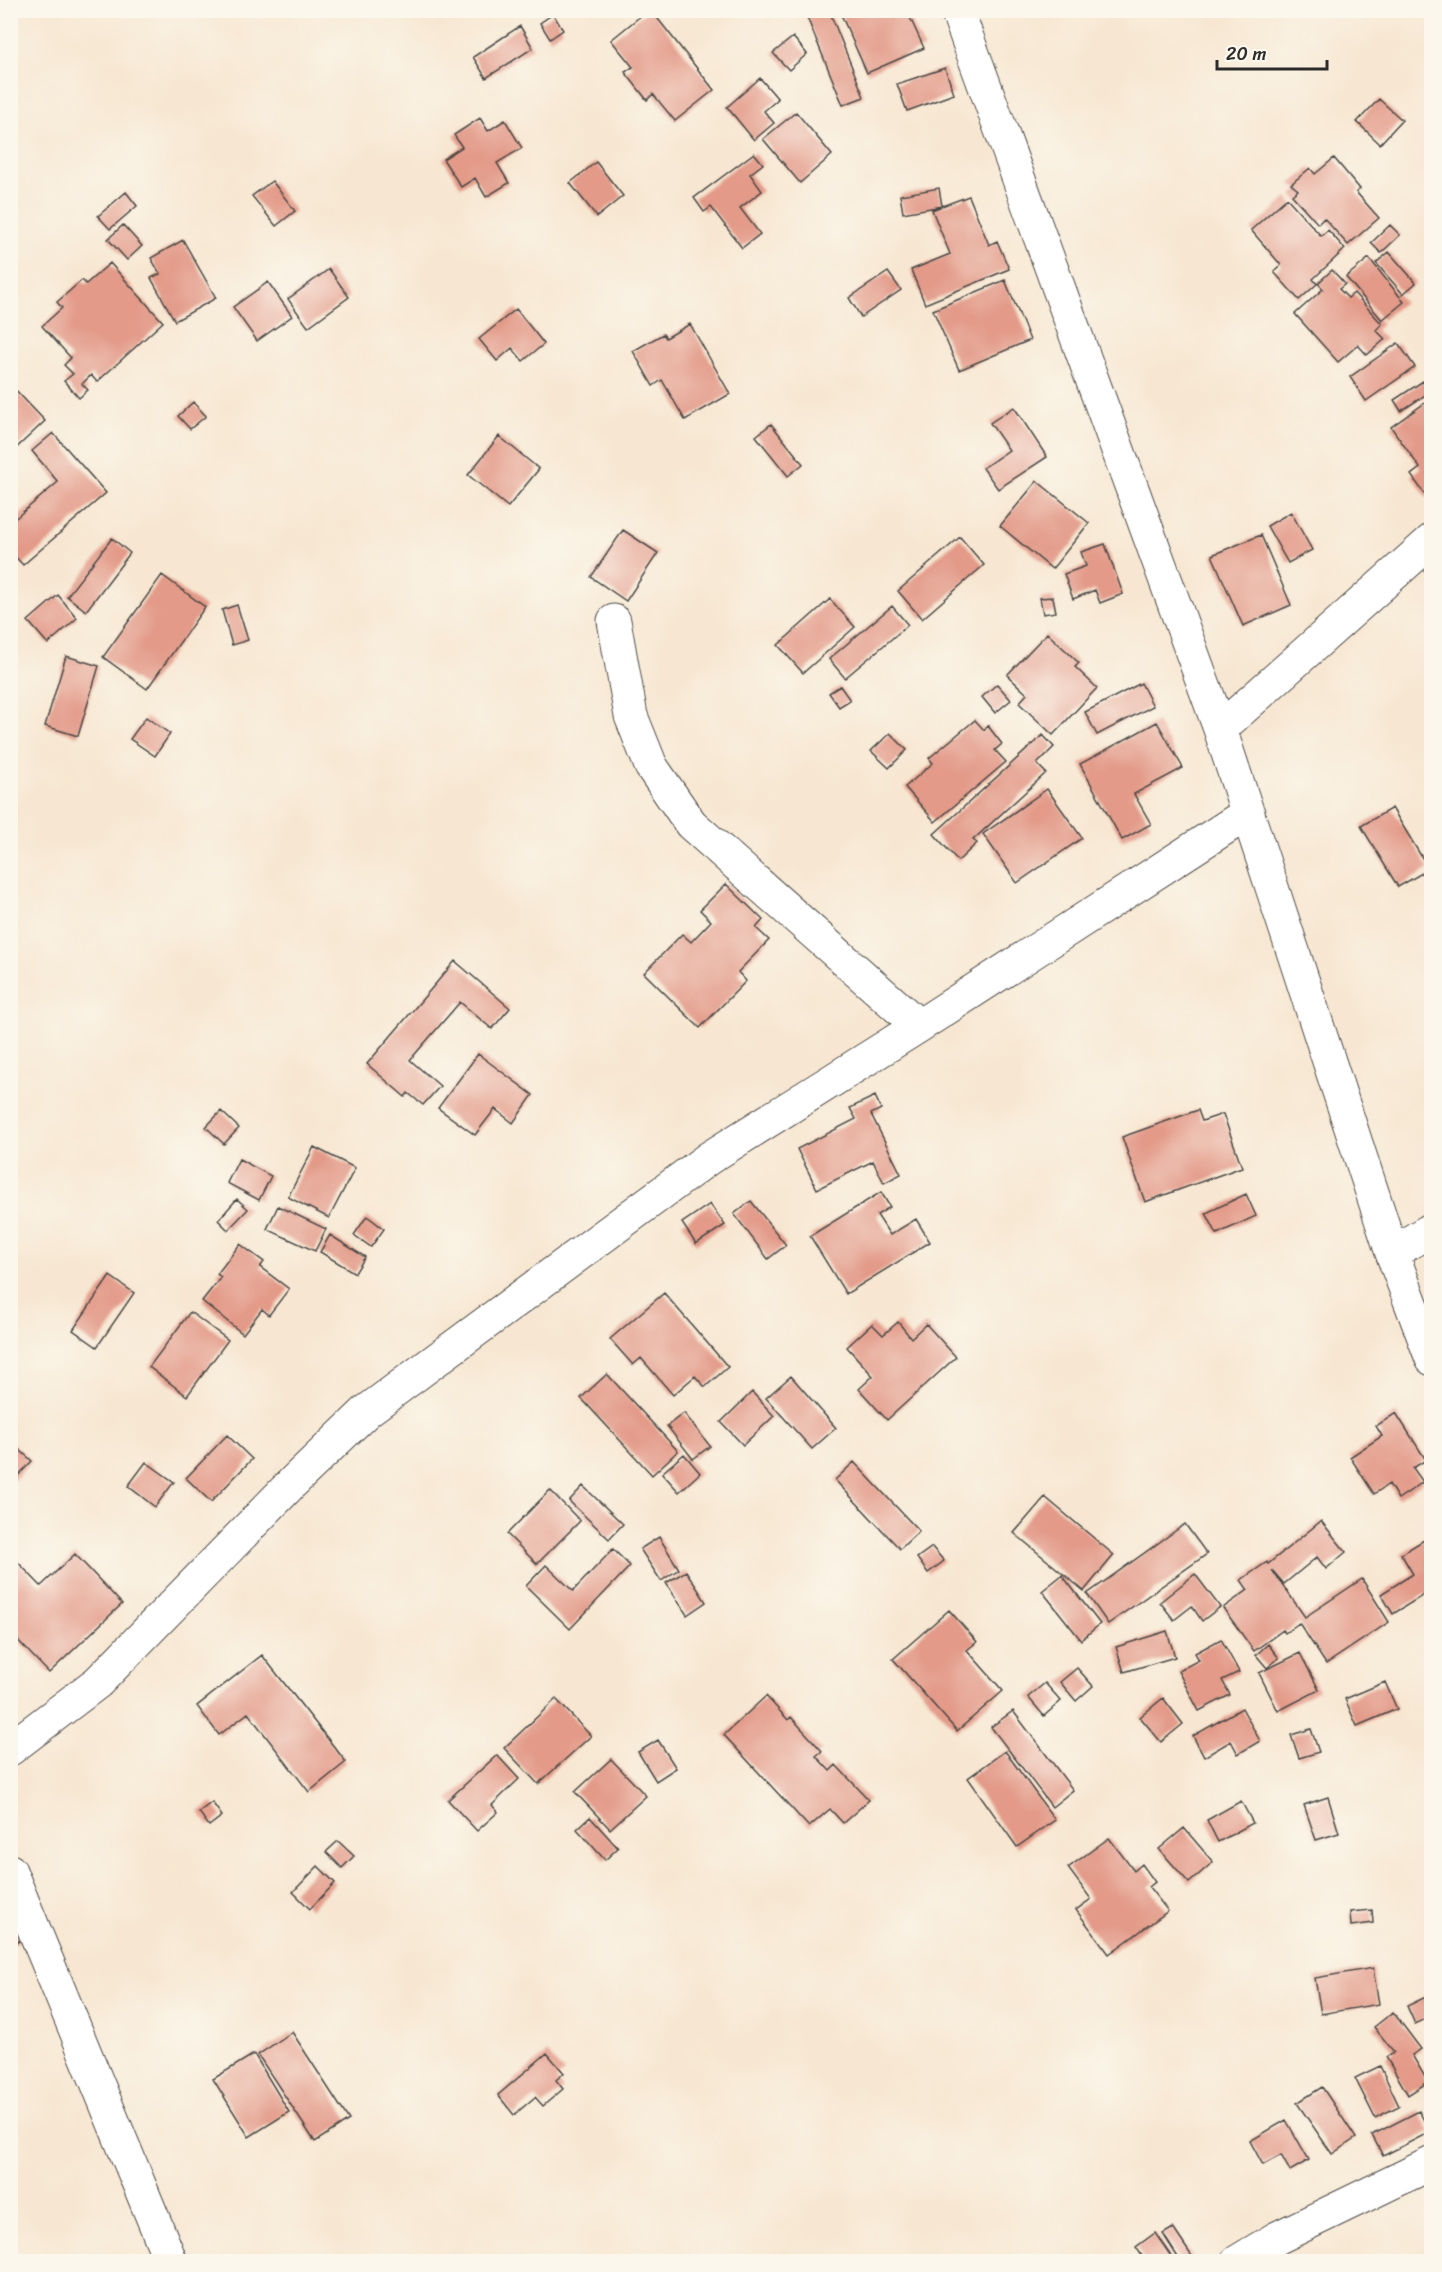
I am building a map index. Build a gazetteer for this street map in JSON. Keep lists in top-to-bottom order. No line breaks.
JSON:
{"scale_bar":"20 m"}
